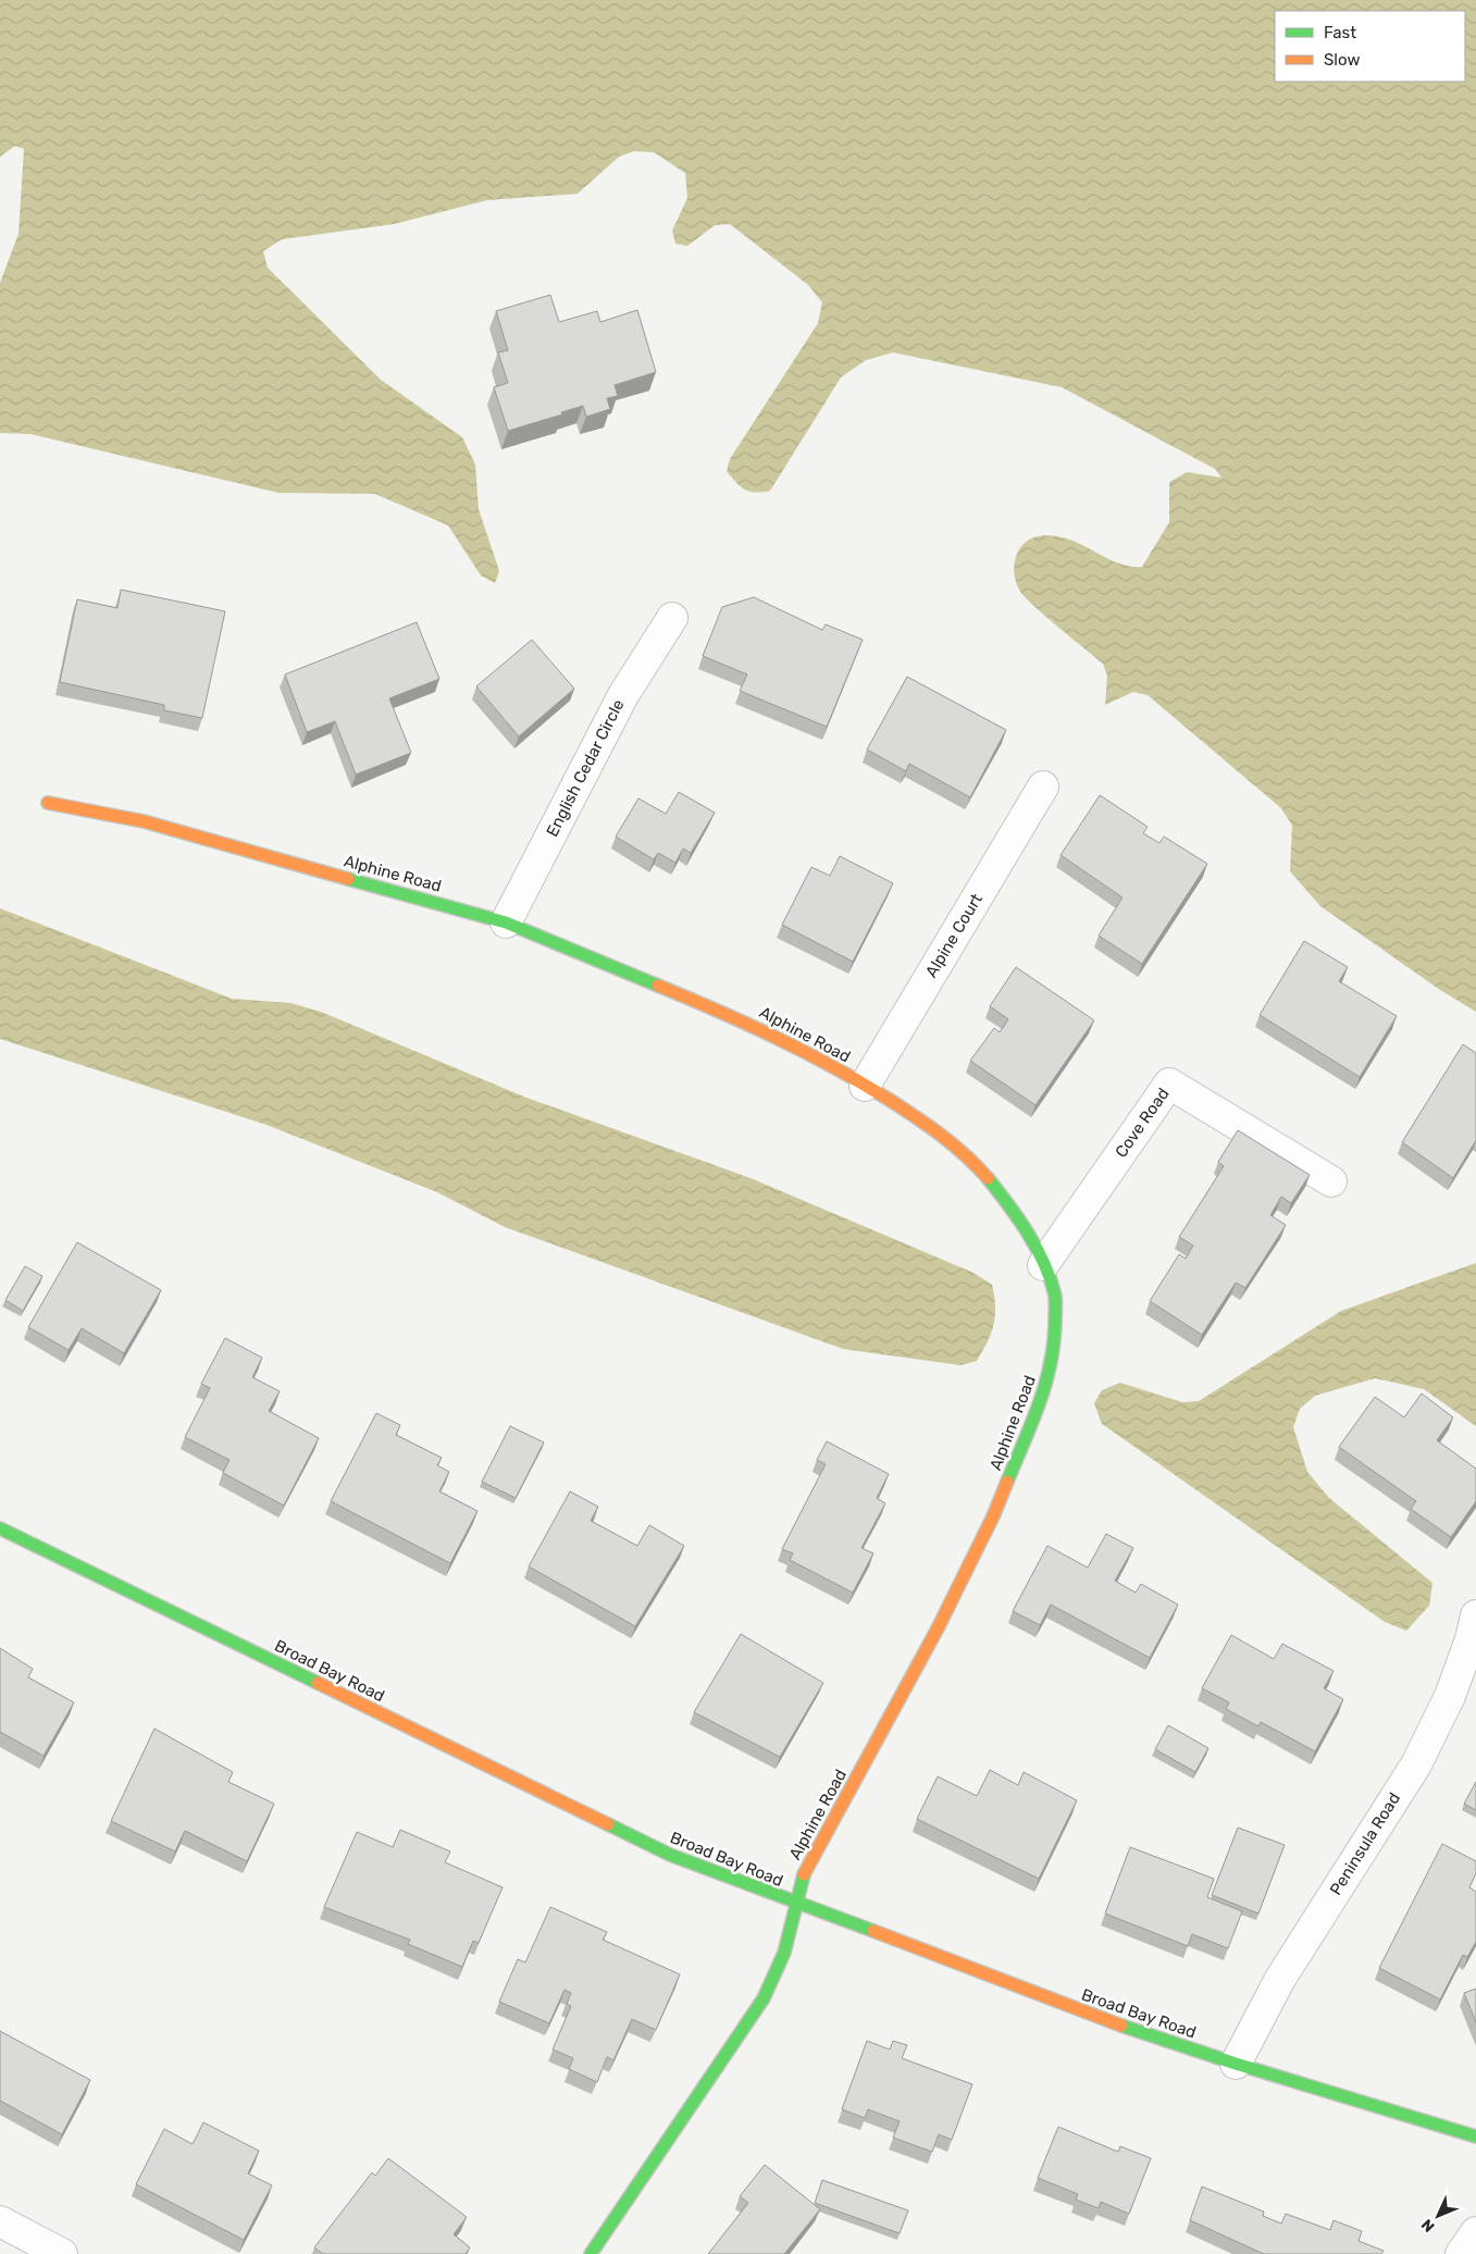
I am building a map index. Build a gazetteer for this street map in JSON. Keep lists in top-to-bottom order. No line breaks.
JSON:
{"streets":{"street":["English Cedar Circle","Alphine Road","Alpine Court","Cove Road","Broad Bay Road","Peninsula Road"]},"crossings":[["English Cedar Circle","Alphine Road"],["Alphine Road","Alpine Court"],["Alphine Road","Cove Road"],["Alphine Road","Broad Bay Road"],["Broad Bay Road","Peninsula Road"]],"legend":["Fast","Slow"],"north":"bottom left"}
